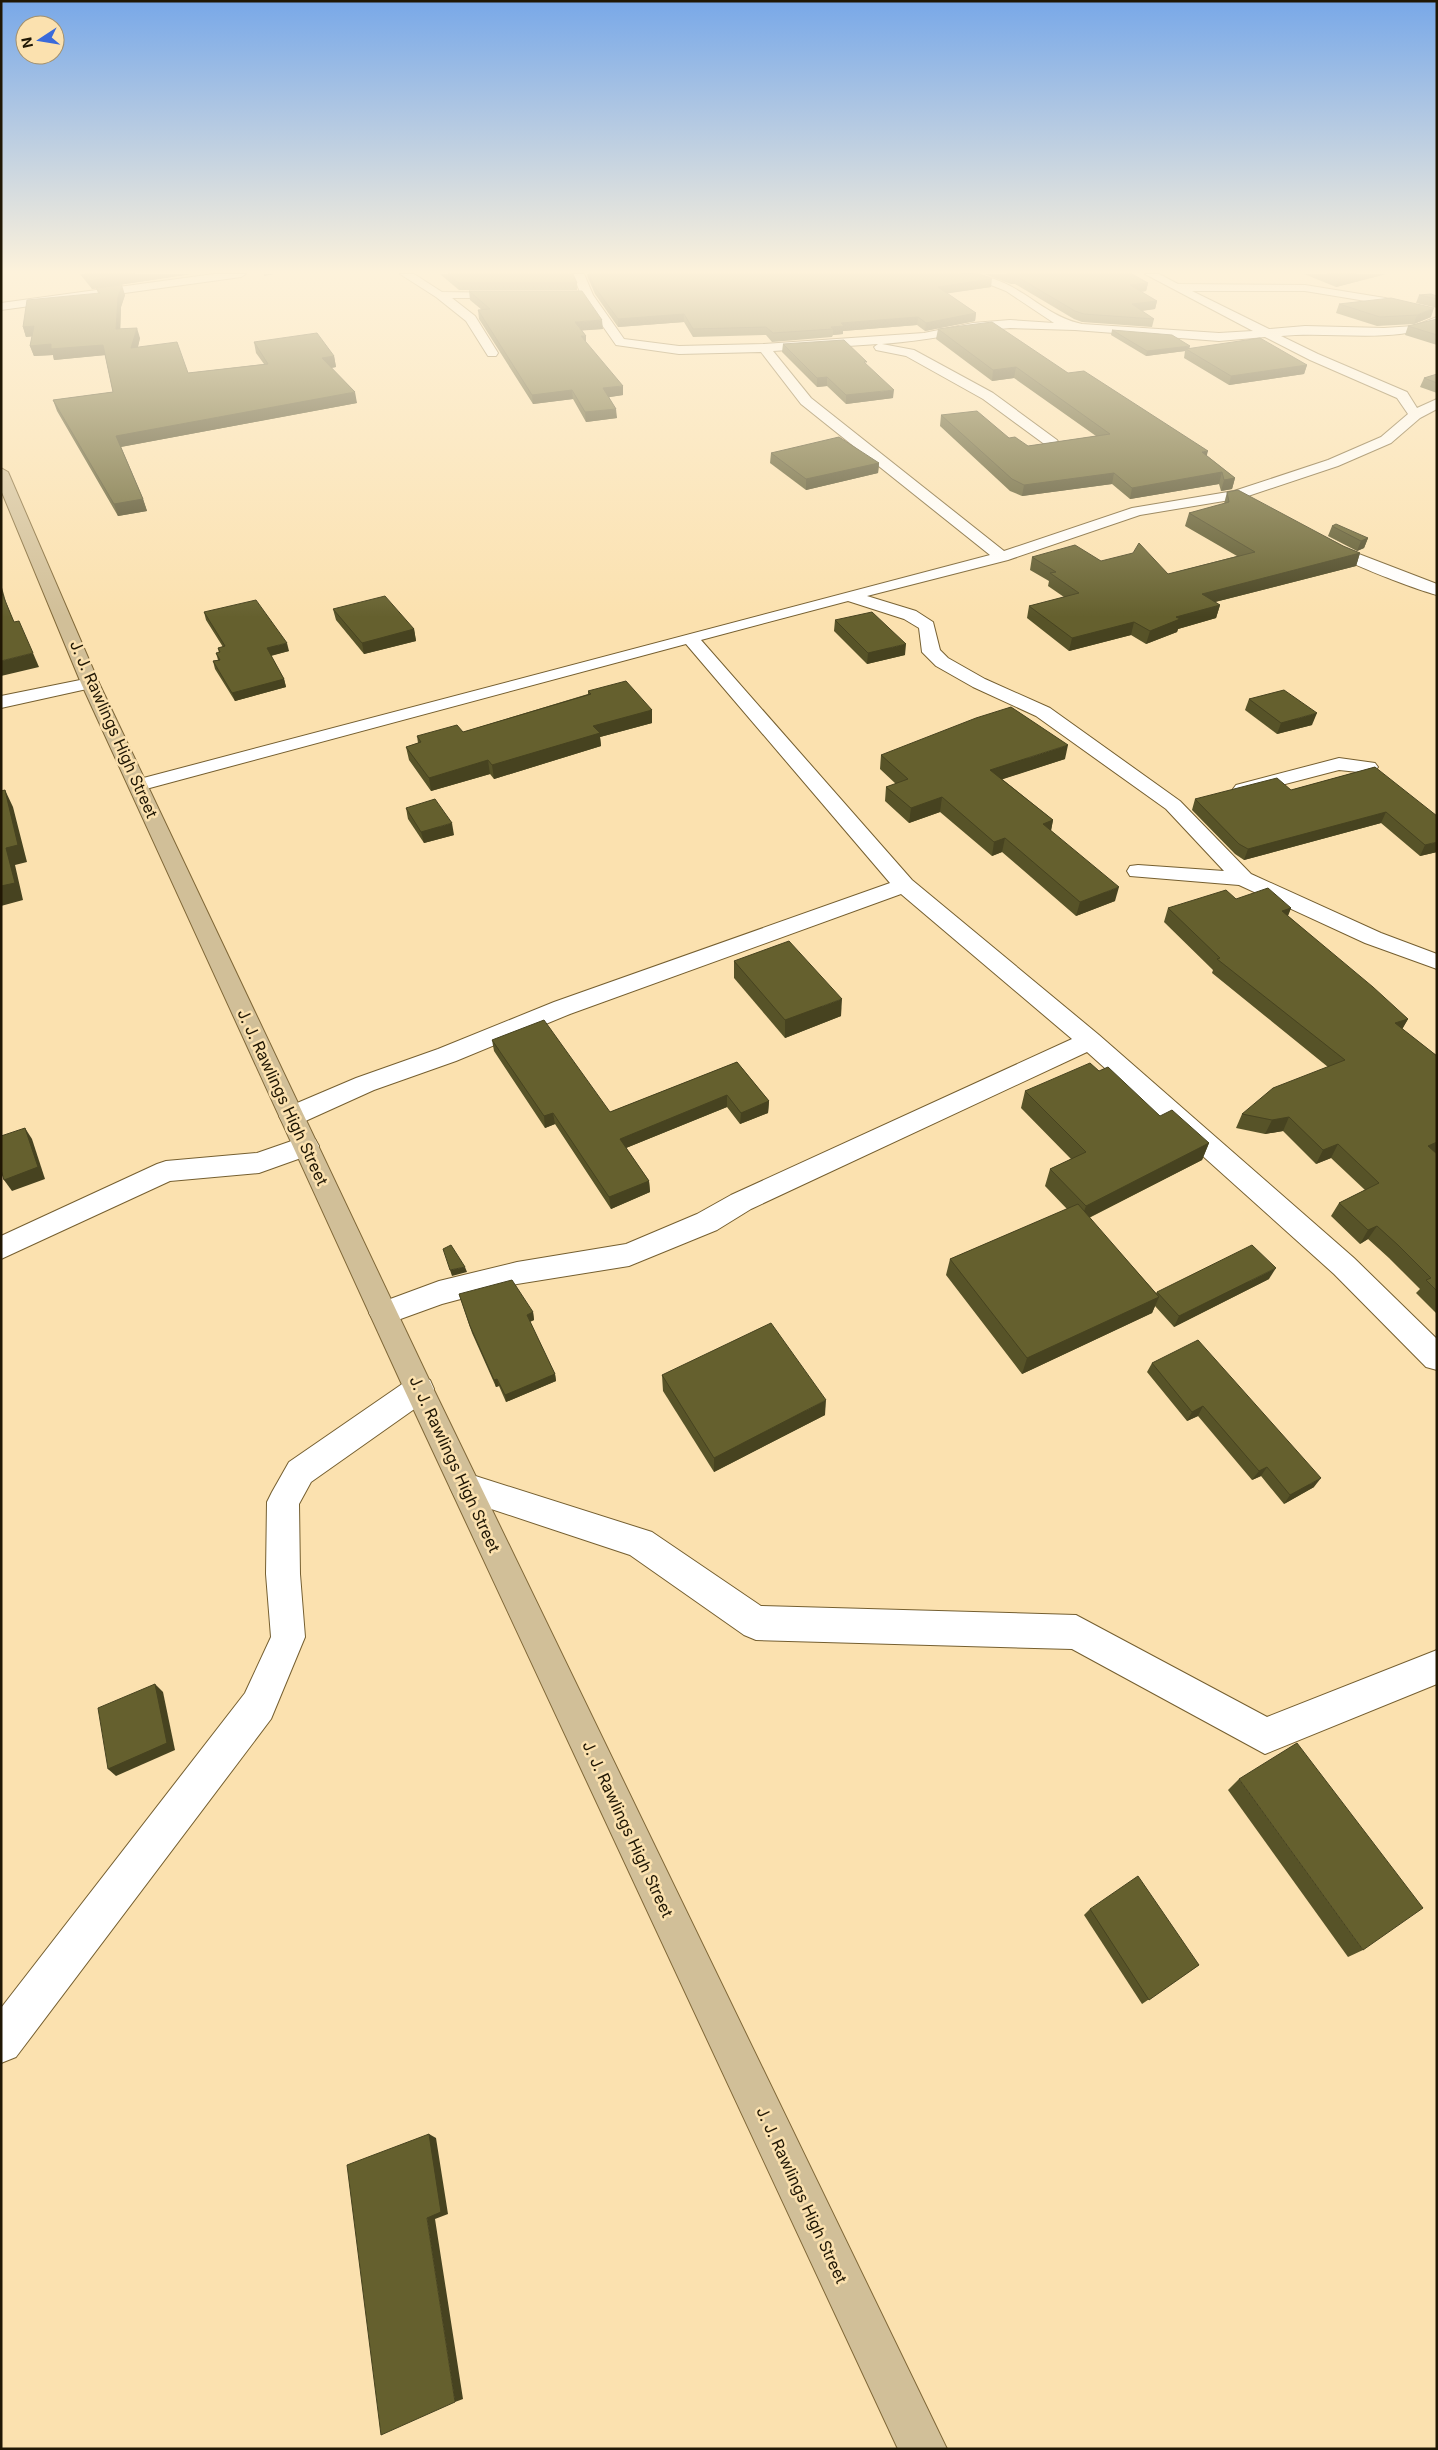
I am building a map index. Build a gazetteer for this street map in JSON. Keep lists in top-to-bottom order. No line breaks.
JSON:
{"streets":{"main road":["J. J. Rawlings High Street"]},"north":"left"}
